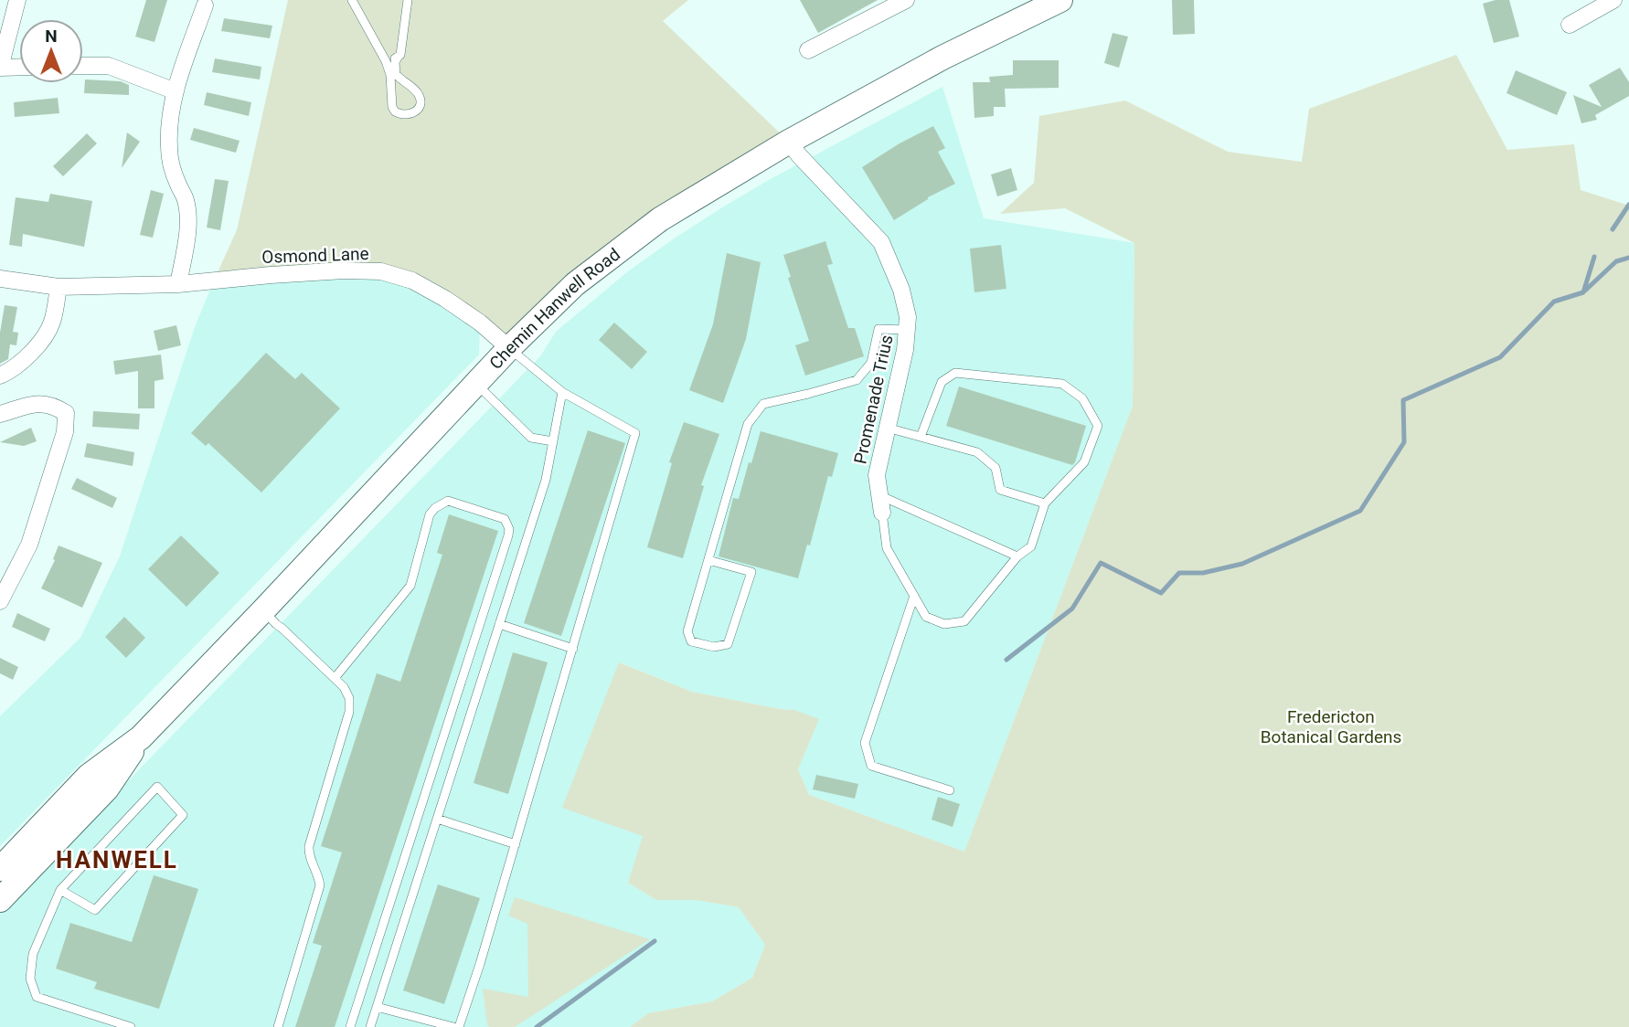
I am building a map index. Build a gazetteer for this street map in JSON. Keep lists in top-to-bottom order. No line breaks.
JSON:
{"streets":{"main road":["Chemin Hanwell Road"],"street":["Osmond Lane","Promenade Trius"]},"crossings":[["Osmond Lane","Chemin Hanwell Road"],["Chemin Hanwell Road","Promenade Trius"]],"districts":["HANWELL"],"parks":["Fredericton Botanical Gardens"],"north":"top"}
